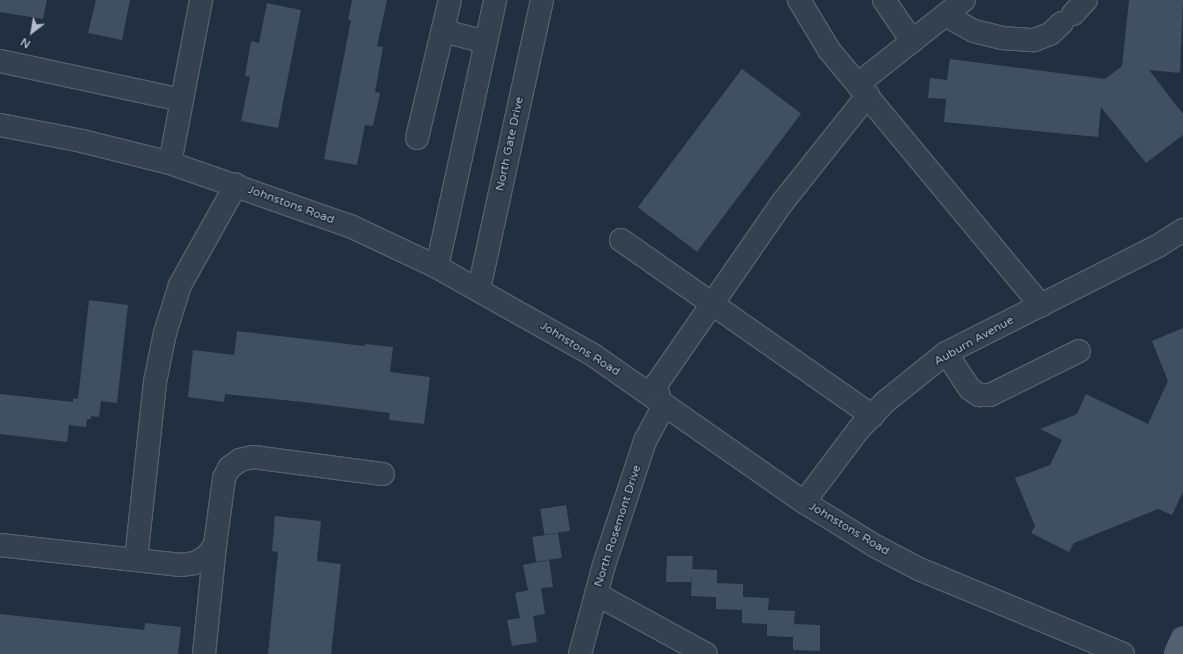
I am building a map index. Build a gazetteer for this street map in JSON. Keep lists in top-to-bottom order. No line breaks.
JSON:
{"streets":{"street":["North Gate Drive","Johnstons Road","Auburn Avenue","North Rosemont Drive"]},"crossings":[["North Gate Drive","Johnstons Road"],["Johnstons Road","Auburn Avenue"],["Johnstons Road","North Rosemont Drive"]],"north":"bottom left"}
